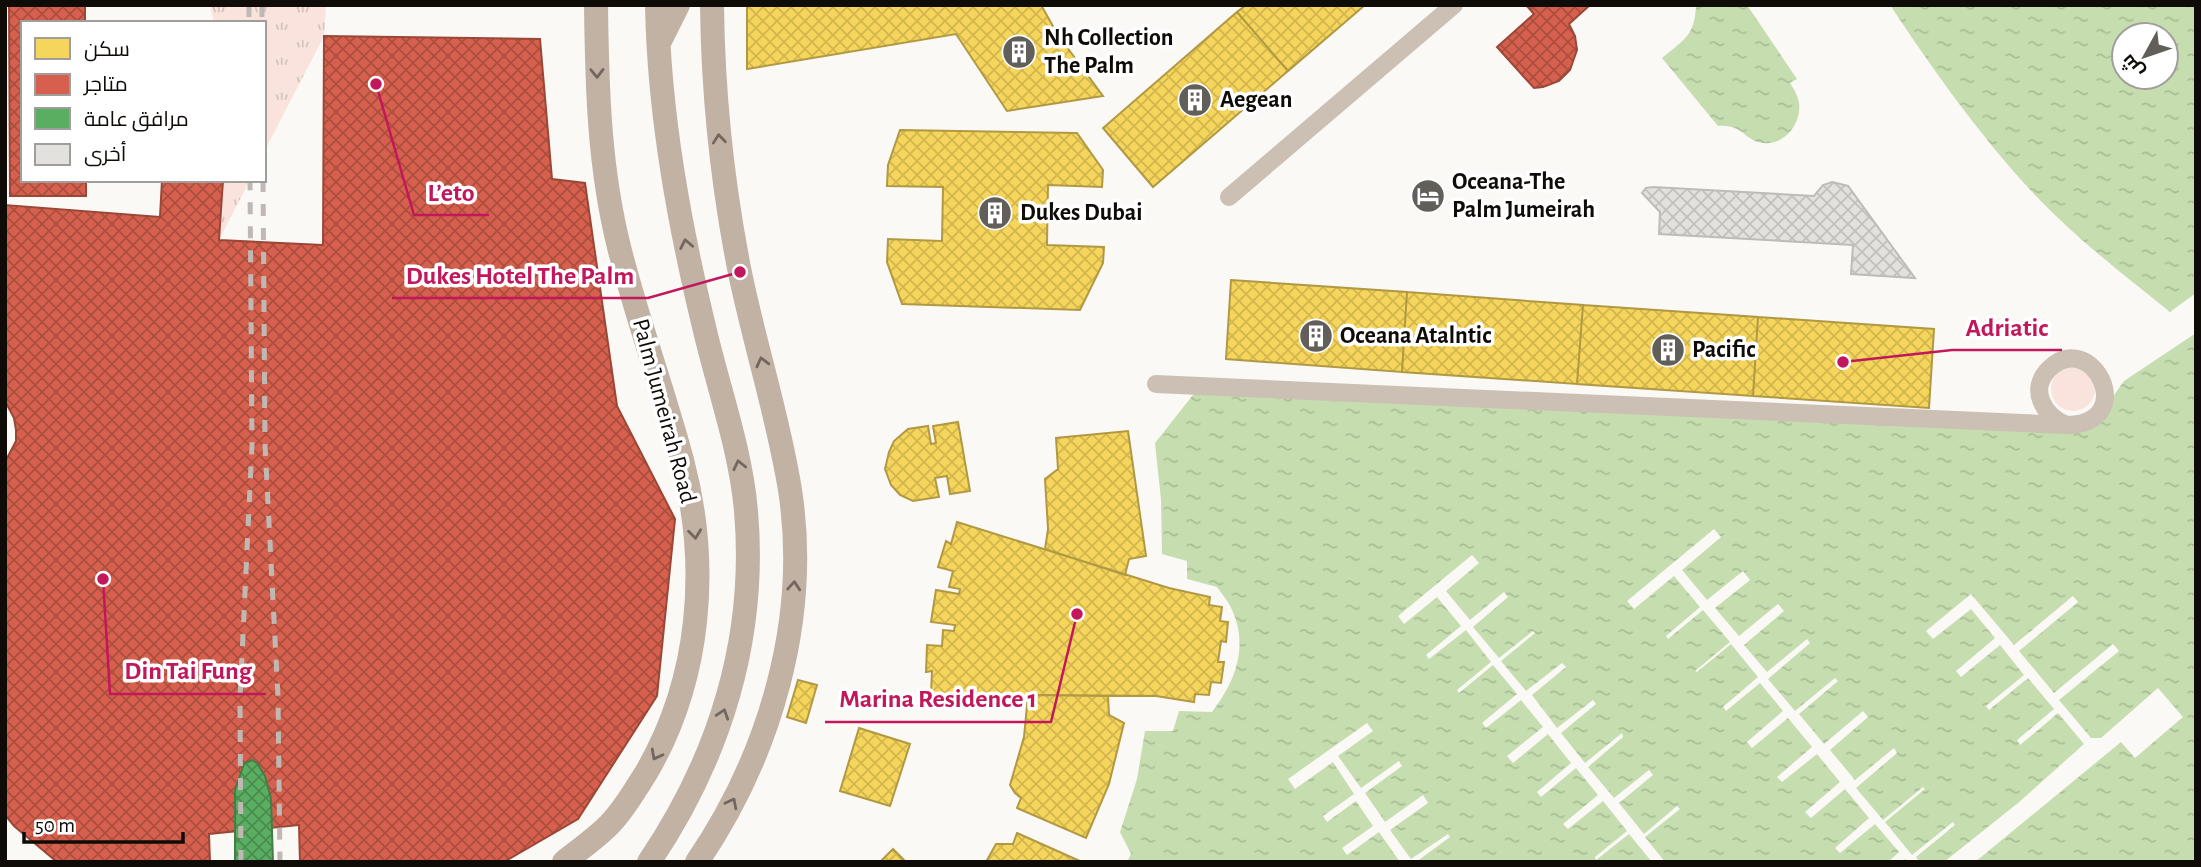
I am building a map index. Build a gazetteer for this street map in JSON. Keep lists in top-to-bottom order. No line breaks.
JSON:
{"streets":{"main road":["Palm Jumeirah Road"]},"places":{"building":["Nh Collection The Palm","Aegean","Dukes Dubai","Oceana Atalntic","Pacific"],"other":["L’eto","Dukes Hotel The Palm","Adriatic","Din Tai Fung","Marina Residence 1"],"hotel":["Oceana-The Palm Jumeirah"]},"legend":["سكن","متاجر","مرافق عامة","أخرى"],"scale_bar":"50 m","north":"bottom left"}
